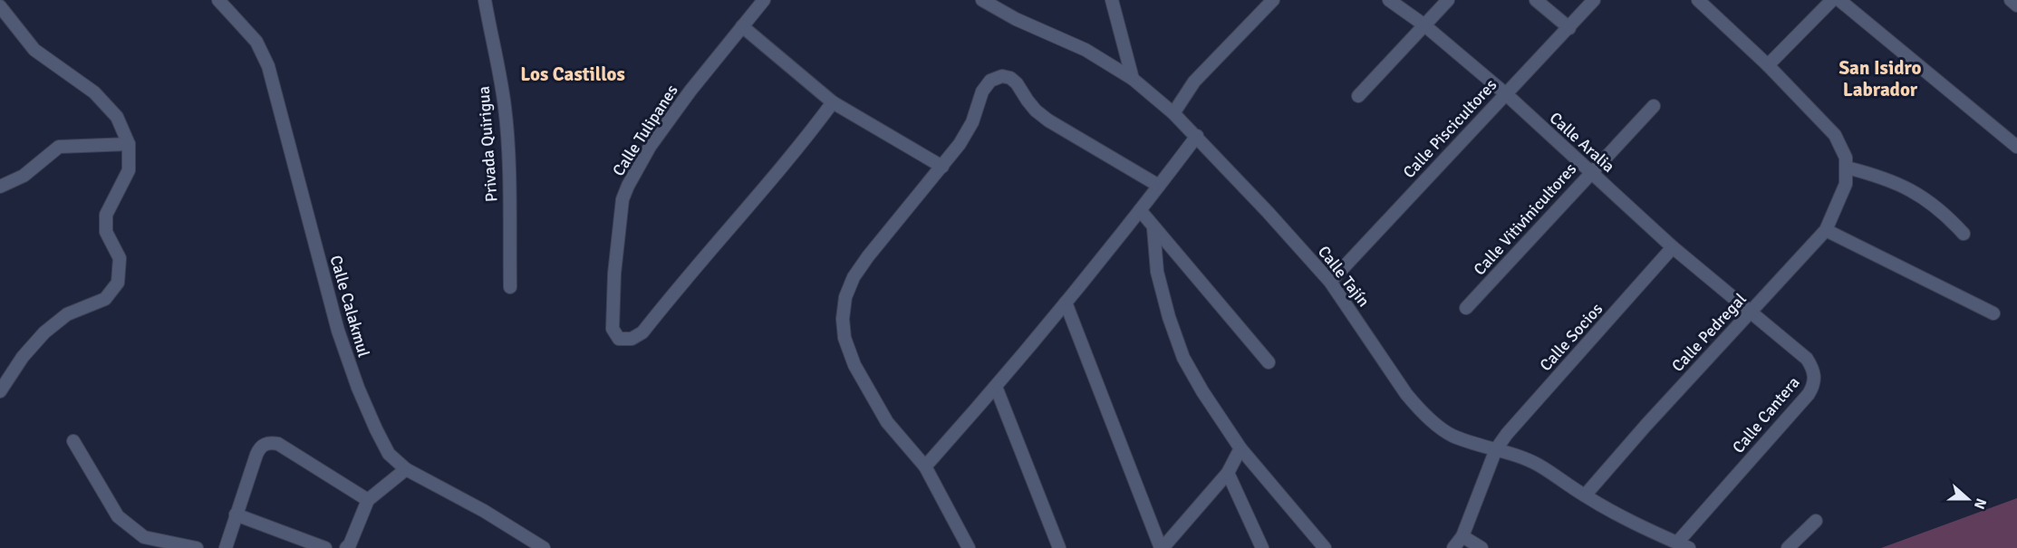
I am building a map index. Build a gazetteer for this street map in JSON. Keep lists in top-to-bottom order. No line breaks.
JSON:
{"streets":{"street":["Calle Piscicultores","Calle Tulipanes","Calle Aralia","Privada Quirigua","Calle Vitivinicultores","Calle Tajín","Calle Calakmul","Calle Pedregal","Calle Socios","Calle Cantera"]},"crossings":[["Calle Piscicultores","Calle Aralia"],["Calle Piscicultores","Calle Tajín"],["Calle Aralia","Calle Vitivinicultores"],["Calle Aralia","Calle Pedregal"],["Calle Aralia","Calle Socios"],["Calle Aralia","Calle Cantera"],["Calle Tajín","Calle Pedregal"],["Calle Tajín","Calle Socios"],["Calle Tajín","Calle Cantera"],["Calle Pedregal","Calle Cantera"]],"districts":["San Isidro Labrador","Los Castillos"],"north":"right"}
